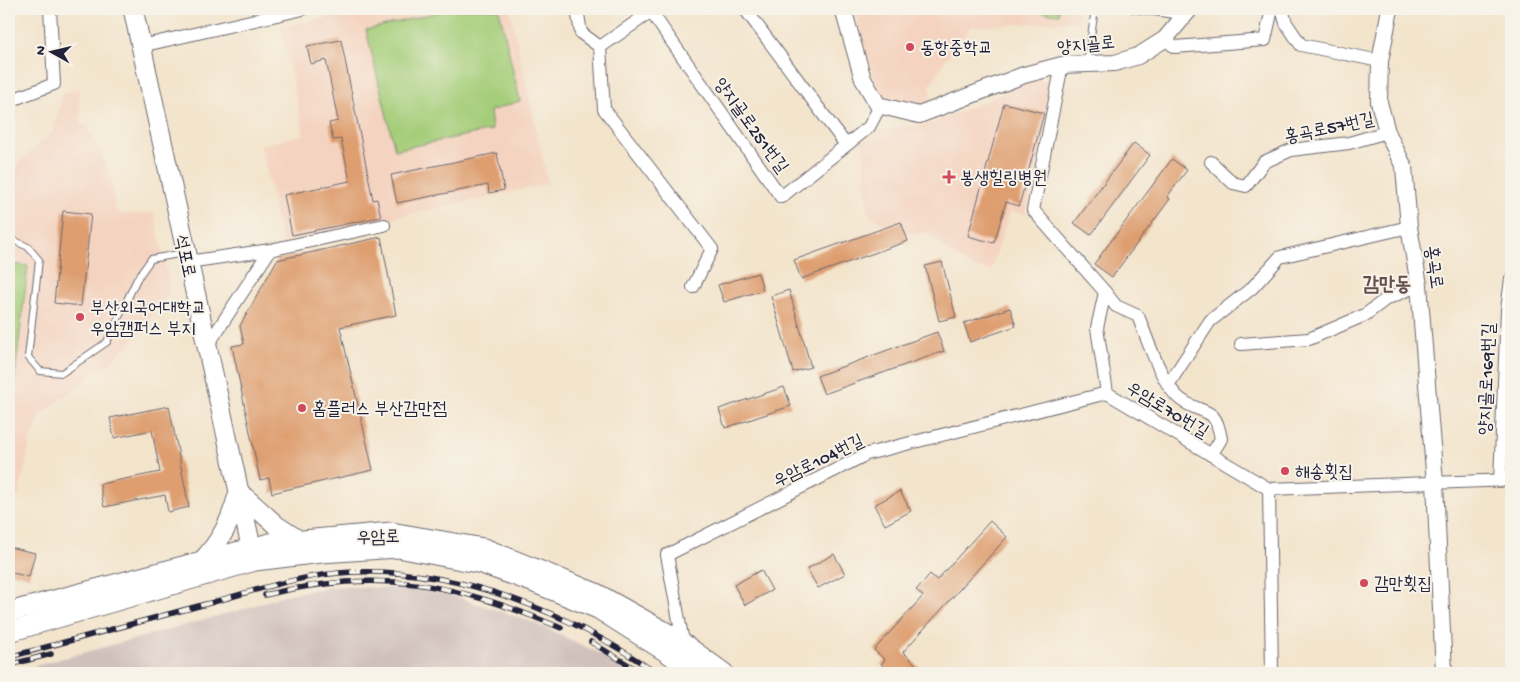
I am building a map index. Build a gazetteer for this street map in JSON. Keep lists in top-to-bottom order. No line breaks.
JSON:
{"streets":{"main road":["석포로","우암로"],"street":["양지골로","양지골로251번길","홍곡로57번길","홍곡로","양지골로169번길","우암로70번길","우암로104번길"]},"crossings":[["양지골로","양지골로251번길"],["홍곡로57번길","홍곡로"],["석포로","우암로"],["우암로70번길","우암로104번길"],["우암로104번길","우암로"]],"districts":["감만동"],"places":{"other":["동항중학교","부산외국어대학교 우암캠퍼스 부지","홈플러스 부산감만점","해송횟집","감만횟집"],"health":["봉생힐링병원"]},"north":"left"}
